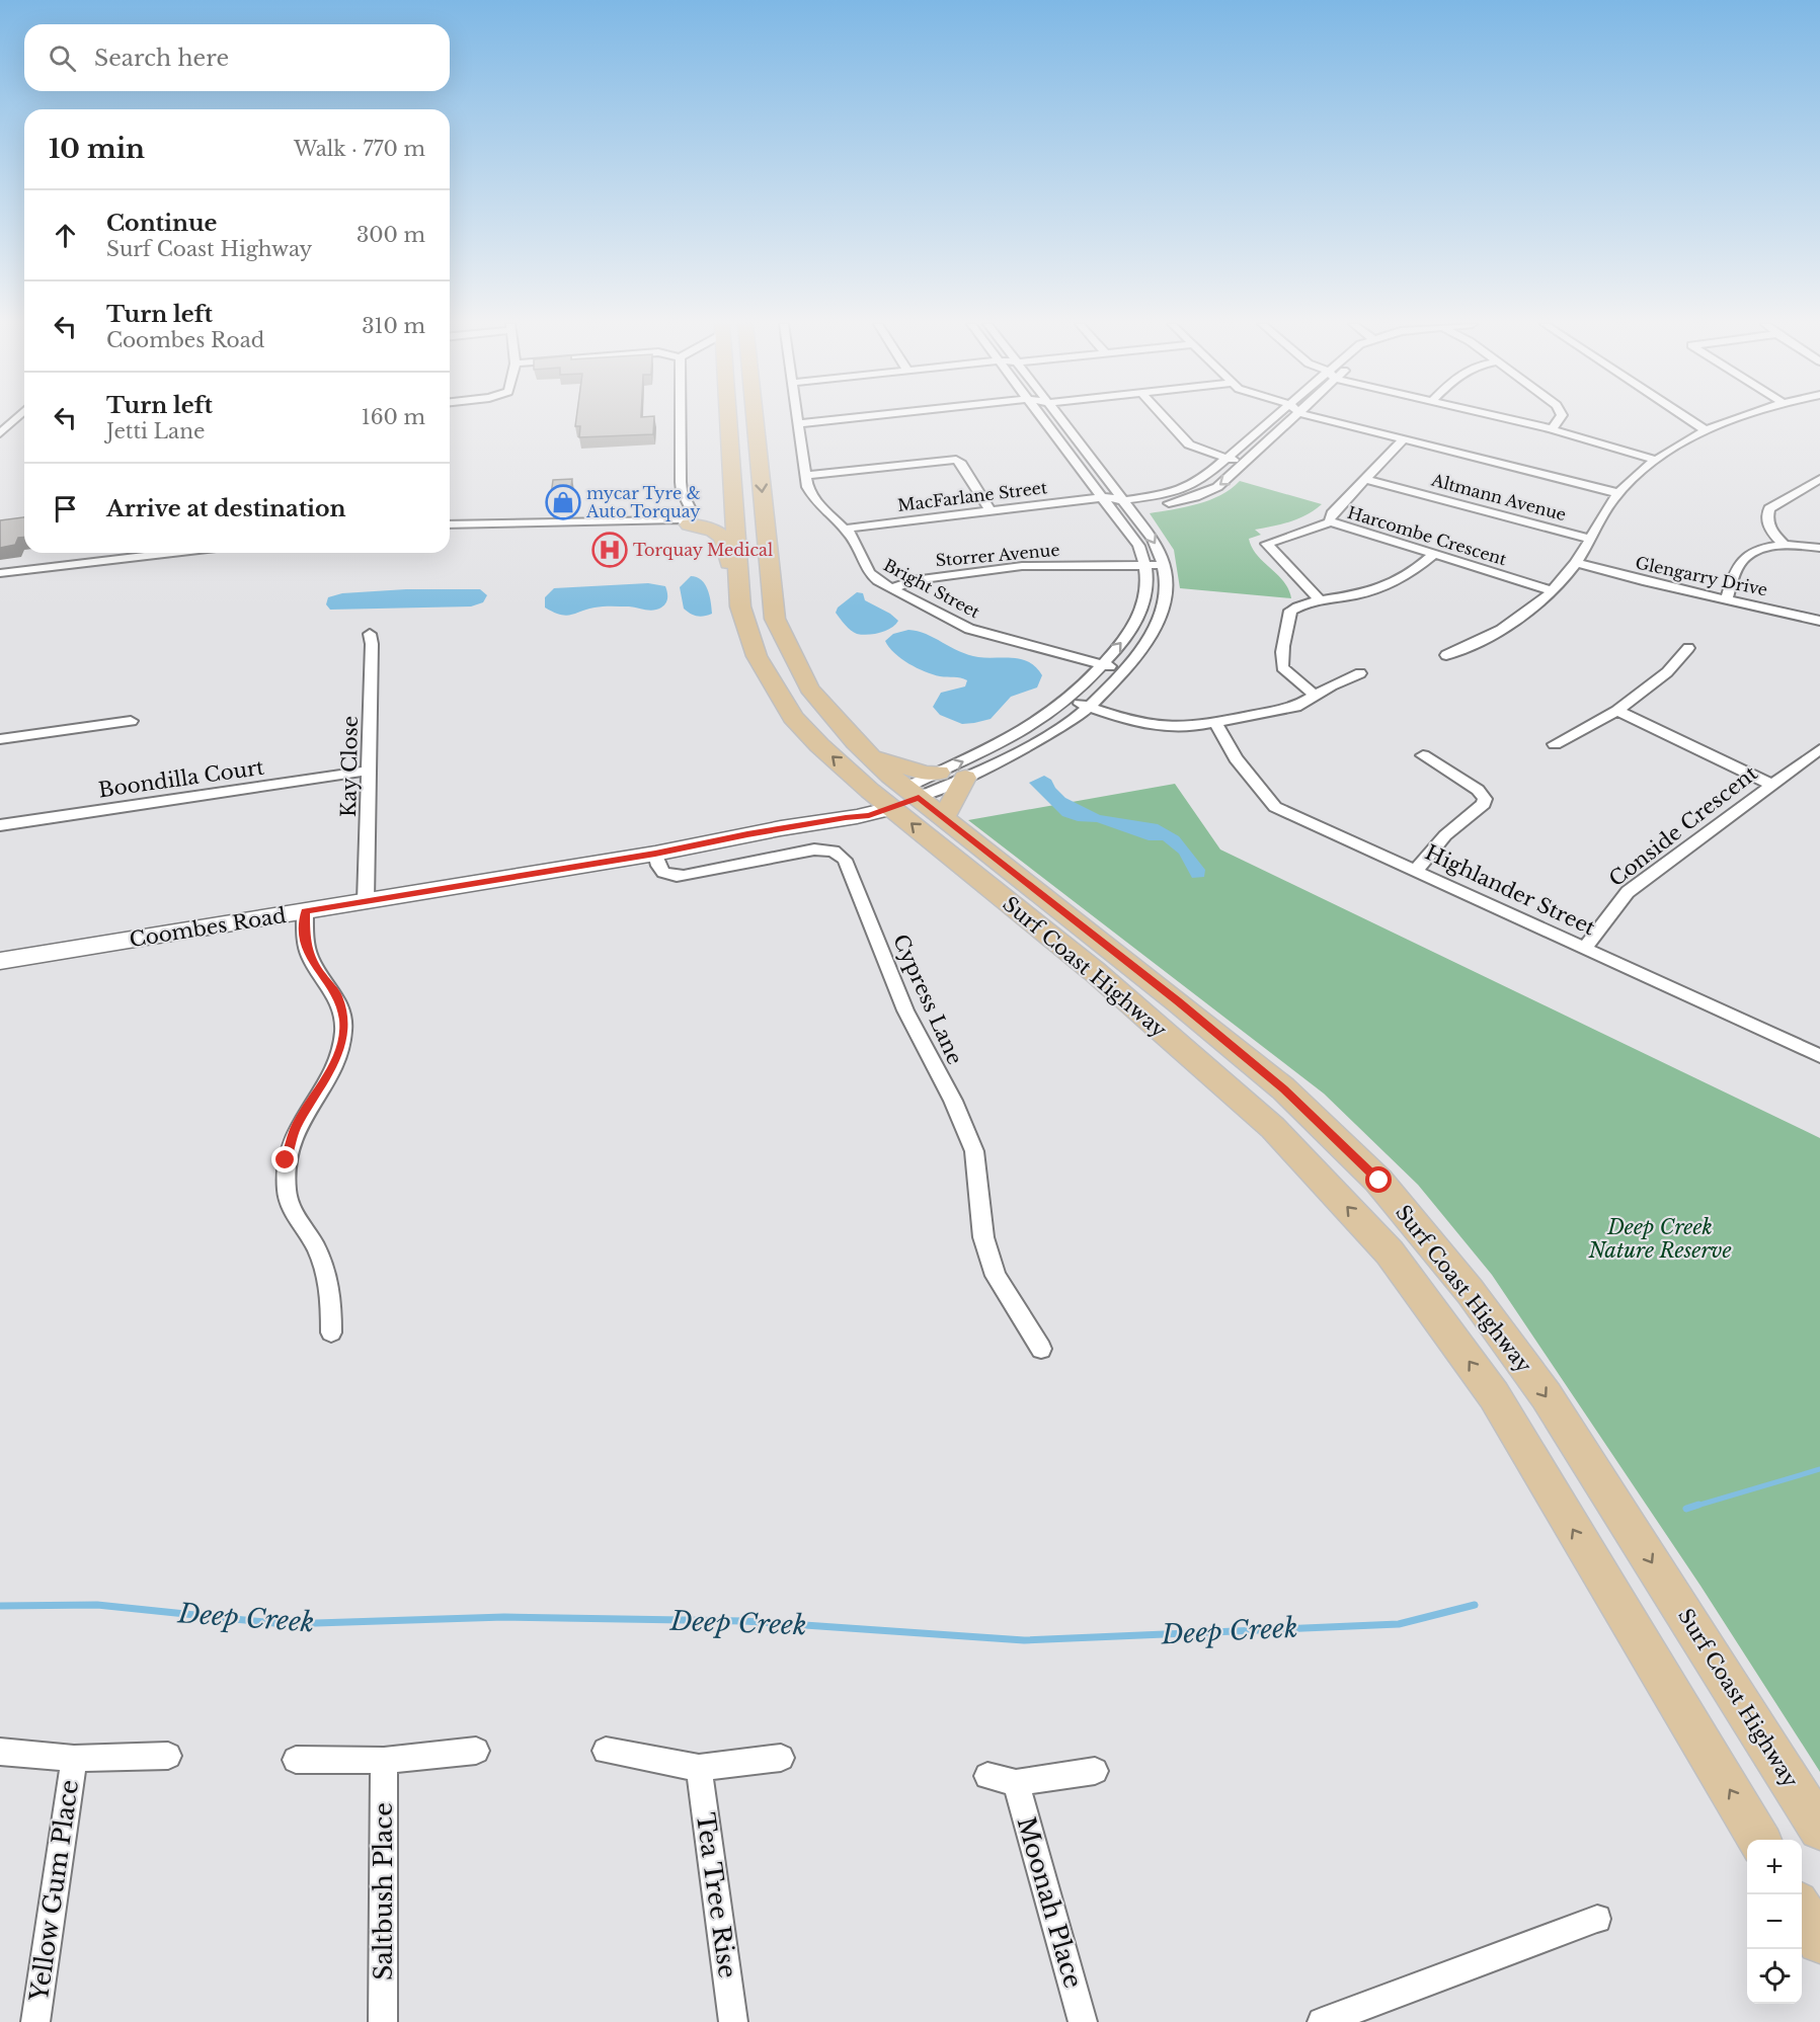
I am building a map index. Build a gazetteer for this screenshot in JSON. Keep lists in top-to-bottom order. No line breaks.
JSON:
{"streets":{"main road":["Surf Coast Highway"],"street":["MacFarlane Street","Altmann Avenue","Harcombe Crescent","Storrer Avenue","Glengarry Drive","Bright Street","Kay Close","Boondilla Court","Conside Crescent","Highlander Street","Coombes Road","Cypress Lane","Yellow Gum Place","Saltbush Place","Tea Tree Rise","Moonah Place"]},"crossings":[["MacFarlane Street","Bright Street"],["Altmann Avenue","Harcombe Crescent"],["Storrer Avenue","Bright Street"],["Kay Close","Boondilla Court"],["Kay Close","Coombes Road"],["Conside Crescent","Highlander Street"],["Coombes Road","Surf Coast Highway"],["Coombes Road","Cypress Lane"]],"water":["Deep Creek"],"parks":["Deep Creek Nature Reserve"],"places":{"shop":["mycar Tyre & Auto Torquay"],"hospital":["Torquay Medical"]},"page":{"search":"Search here","heading":["10 min","Walk · 770 m"],"list":[["Continue","Surf Coast Highway","300 m"],["Turn left","Coombes Road","310 m"],["Turn left","Jetti Lane","160 m"],"Arrive at destination"],"map_buttons":["+","−"]}}
